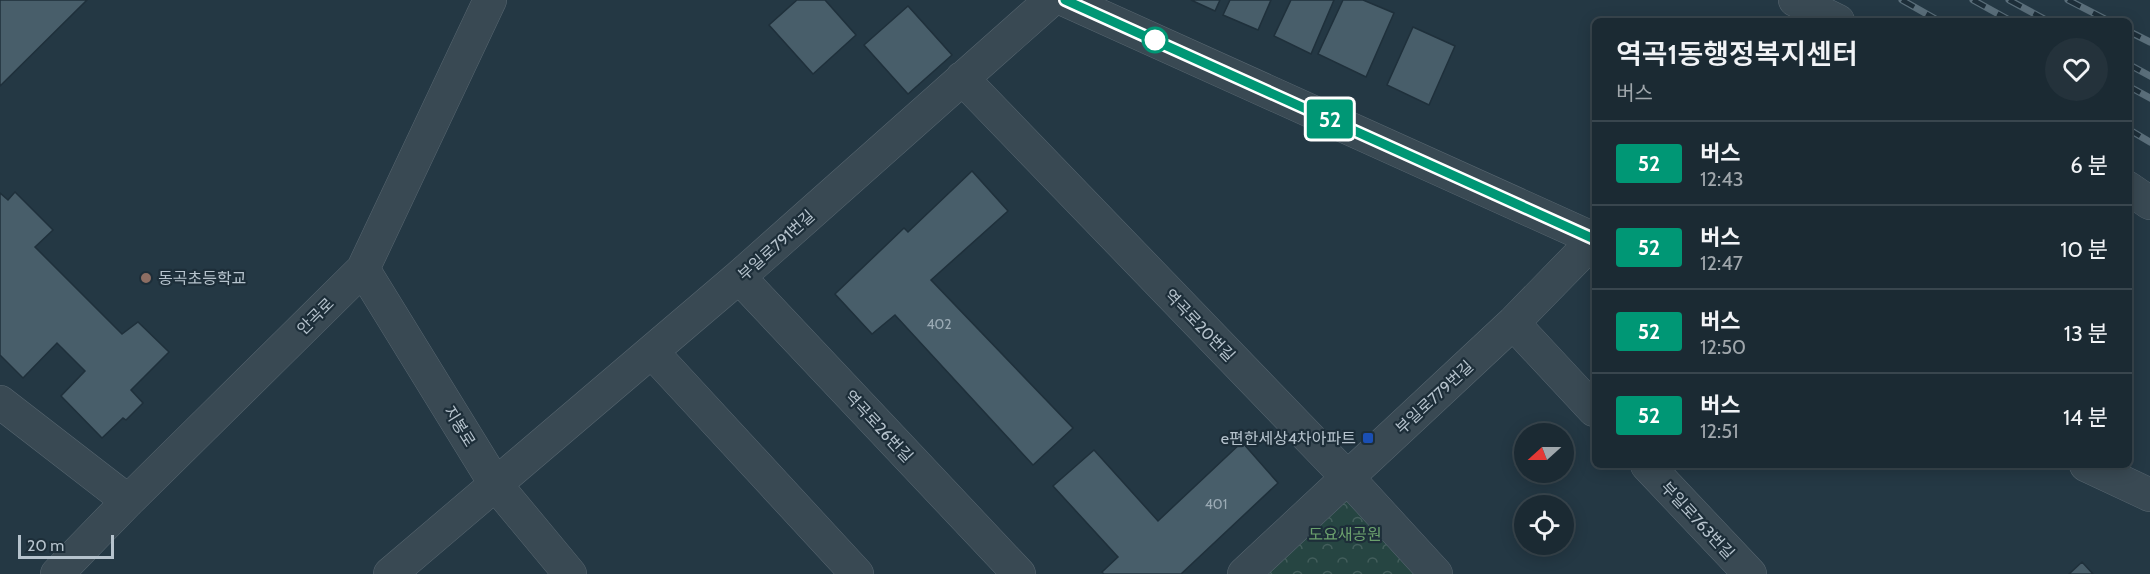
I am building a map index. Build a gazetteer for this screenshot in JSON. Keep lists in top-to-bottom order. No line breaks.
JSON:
{"streets":{"street":["부일로791번길","안곡로","역곡로20번길","부일로779번길","지봉로","역곡로26번길","부일로763번길"]},"crossings":[["부일로791번길","역곡로20번길"],["부일로791번길","지봉로"],["부일로791번길","역곡로26번길"],["안곡로","지봉로"],["역곡로20번길","부일로779번길"]],"parks":["도요새공원"],"places":{"other":["동곡초등학교"],"transit":["e편한세상4차아파트"]},"lines":["bus line 52"],"house_numbers":["402","401"],"scale_bar":"20 m","north":"left","page":{"on_map":"52","heading":["역곡1동행정복지센터","버스"],"list":[{"mark":"52","name":"버스","note":"12:43","value":"6 분"},{"mark":"52","name":"버스","note":"12:47","value":"10 분"},{"mark":"52","name":"버스","note":"12:50","value":"13 분"},{"mark":"52","name":"버스","note":"12:51","value":"14 분"}],"scale":"20 m"}}
